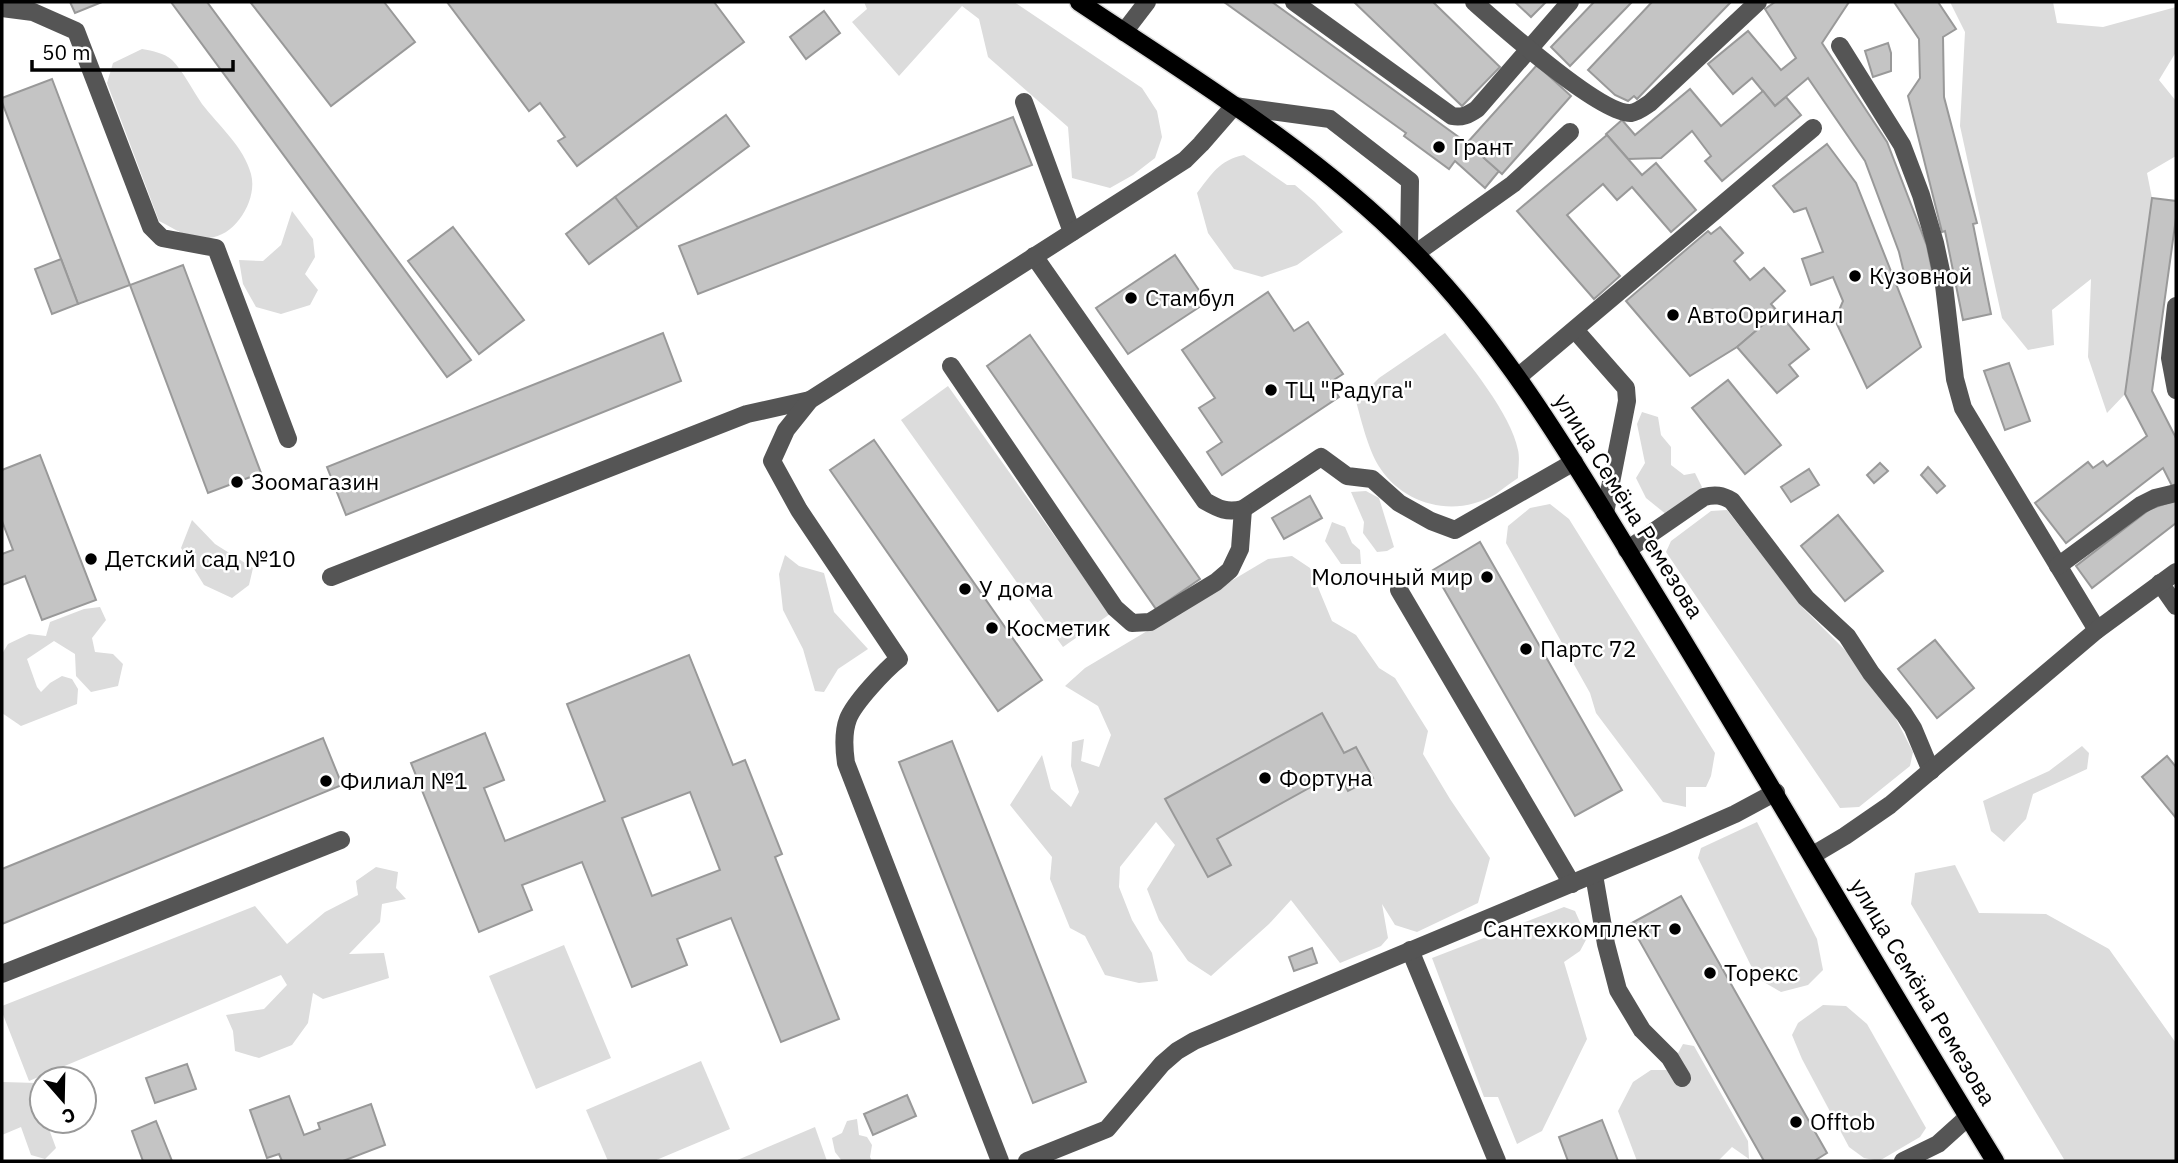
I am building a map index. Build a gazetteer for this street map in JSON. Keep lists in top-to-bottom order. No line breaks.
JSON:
{"streets":{"main road":["улица Семёна Ремезова"]},"places":["Грант","Кузовной","Стамбул","АвтоОригинал","ТЦ \"Радуга\"","Зоомагазин","Детский сад №10","Молочный мир","У дома","Косметик","Партс 72","Фортуна","Филиал №1","Сантехкомплект","Торекс","Offtob"],"scale_bar":"50 m","north":"bottom"}
